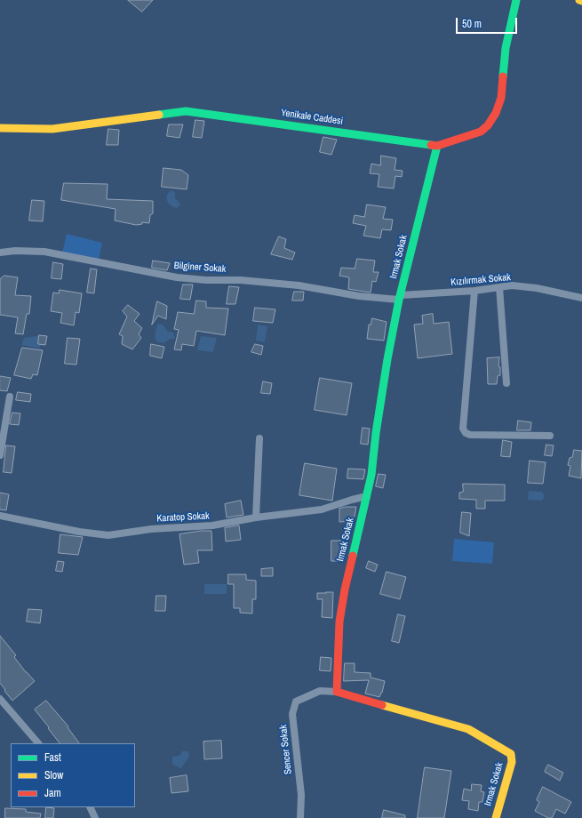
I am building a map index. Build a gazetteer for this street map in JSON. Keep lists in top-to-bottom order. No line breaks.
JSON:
{"streets":{"street":["Yenikale Caddesi","Irmak Sokak","Bilginer Sokak","Kızılırmak Sokak","Karatop Sokak","Sencer Sokak"]},"crossings":[["Yenikale Caddesi","Irmak Sokak"],["Irmak Sokak","Bilginer Sokak"],["Irmak Sokak","Kızılırmak Sokak"],["Irmak Sokak","Karatop Sokak"],["Irmak Sokak","Sencer Sokak"],["Bilginer Sokak","Kızılırmak Sokak"]],"legend":["Fast","Slow","Jam"],"scale_bar":"50 m"}
